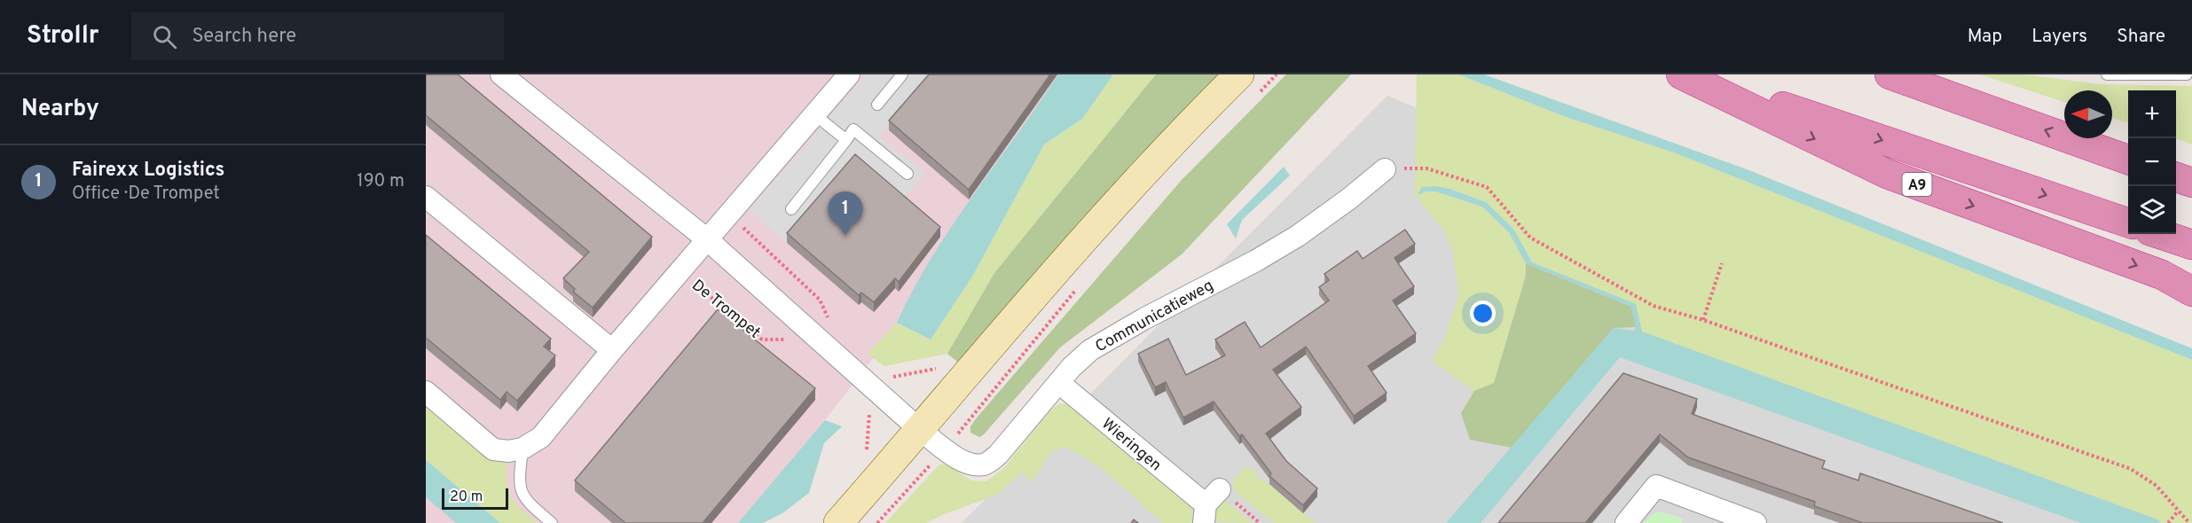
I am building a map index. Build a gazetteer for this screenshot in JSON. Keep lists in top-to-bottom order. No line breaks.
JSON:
{"streets":{"highway":["A9"],"street":["De Trompet","Communicatieweg","Wieringen"]},"crossings":[["Communicatieweg","Wieringen"]],"scale_bar":"20 m","north":"left","page":{"header":"Strollr","search":"Search here","nav":["Map","Layers","Share"],"heading":"Nearby","map_buttons":["+","−"],"list":[{"mark":"1","name":"Fairexx Logistics","note":"Office · De Trompet","value":"190 m"}],"pins":"1","scale":"20 m"}}
